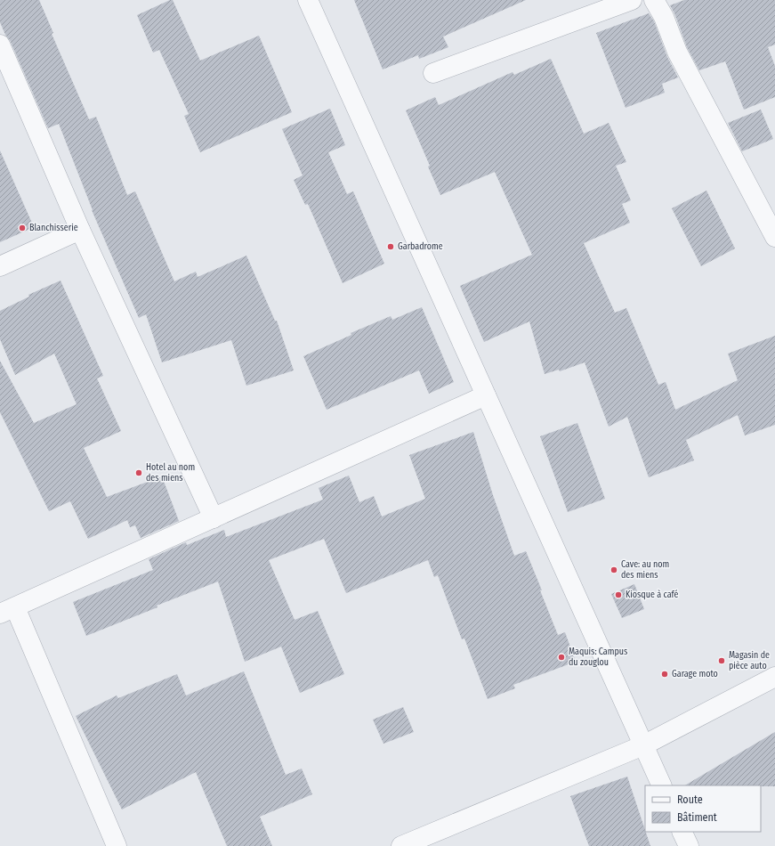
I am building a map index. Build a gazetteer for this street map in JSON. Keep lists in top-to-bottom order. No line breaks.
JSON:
{"places":["Blanchisserie","Garbadrome","Hotel au nom des miens","Cave: au nom des miens","Kiosque à café","Maquis: Campus du zouglou","Magasin de pièce auto","Garage moto"],"legend":["Route","Bâtiment"]}
